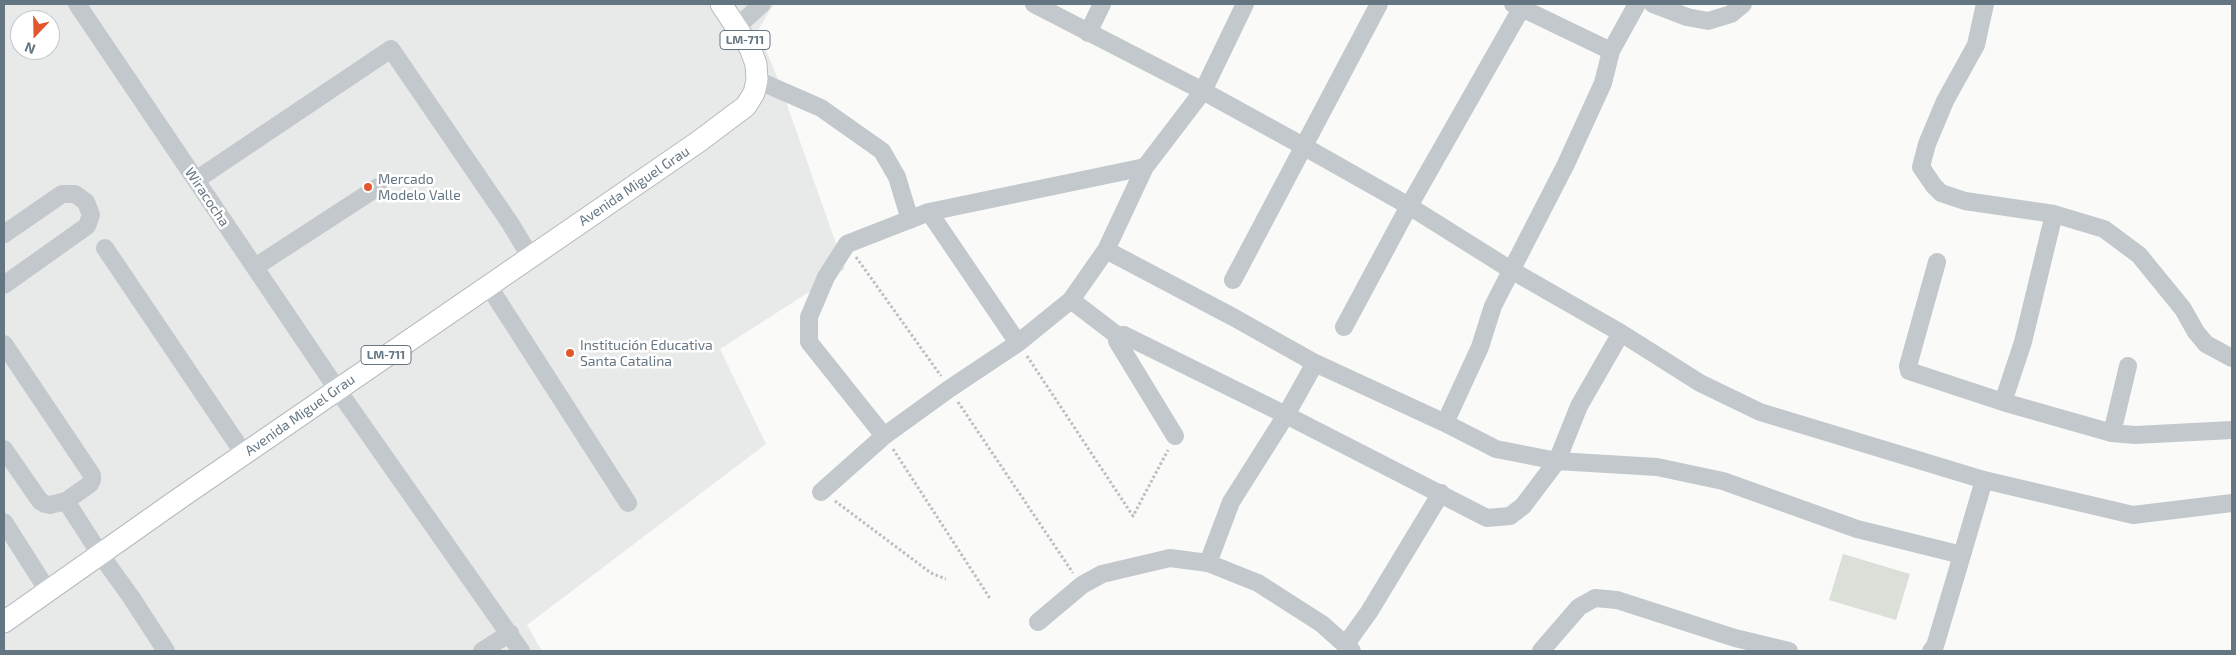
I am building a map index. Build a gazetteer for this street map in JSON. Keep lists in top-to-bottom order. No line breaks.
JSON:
{"streets":{"main road":["LM-711","Avenida Miguel Grau"],"street":["Wiracocha"]},"crossings":[["LM-711","Avenida Miguel Grau"],["Avenida Miguel Grau","Wiracocha"]],"places":["Mercado Modelo Valle","Institución Educativa Santa Catalina"],"north":"bottom"}
